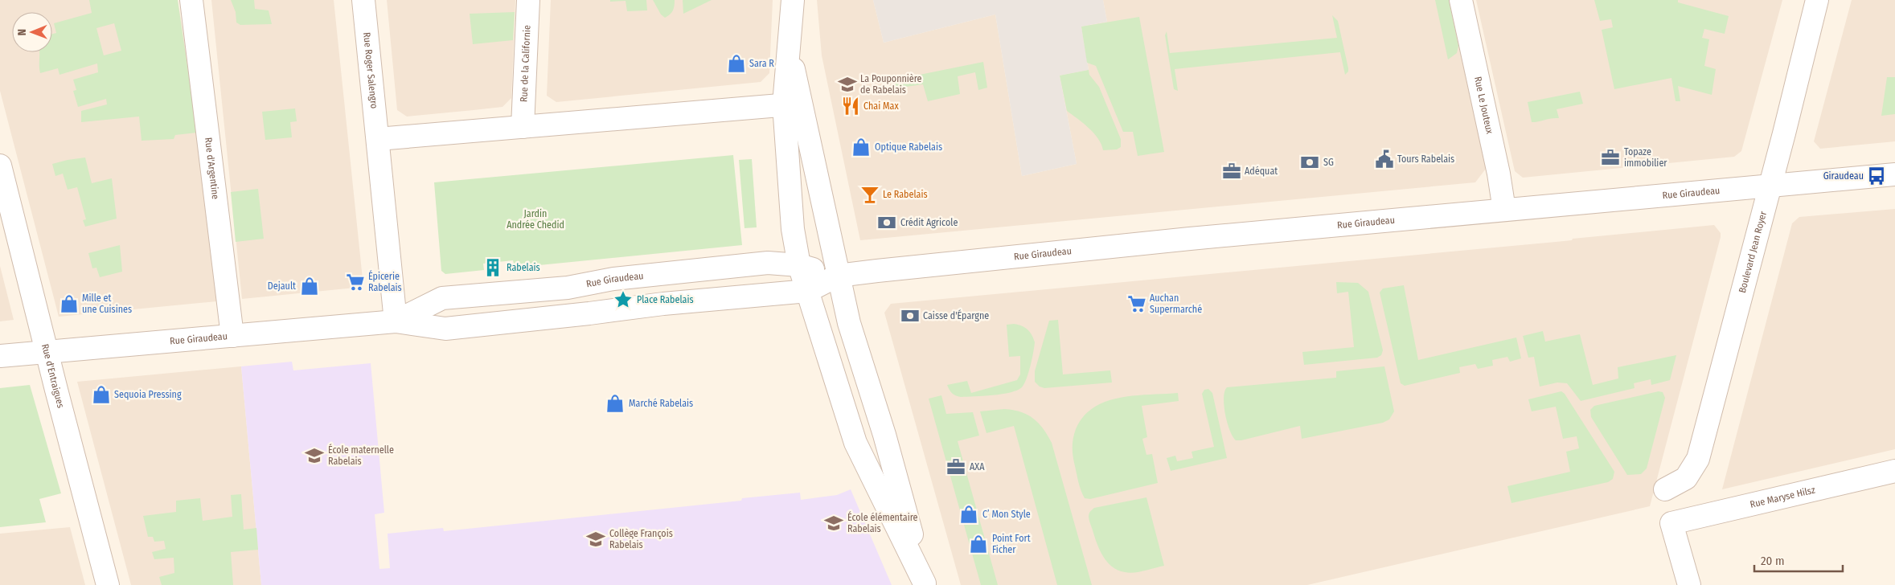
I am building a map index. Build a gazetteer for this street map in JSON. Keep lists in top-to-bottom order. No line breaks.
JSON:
{"streets":{"street":["Rue de la Californie","Rue Roger Salengro","Rue Le Jouteux","Rue d'Argentine","Rue Giraudeau","Boulevard Jean Royer","Rue d'Entraigues","Rue Maryse Hilsz"]},"crossings":[["Rue Le Jouteux","Rue Giraudeau"],["Rue d'Argentine","Rue Giraudeau"],["Rue Giraudeau","Boulevard Jean Royer"],["Rue Giraudeau","Rue d'Entraigues"]],"parks":["Jardin Andrée Chedid"],"places":{"shop":["Sara R","Optique Rabelais","Dejault","Mille et une Cuisines","Sequoia Pressing","Marché Rabelais","C’ Mon Style","Point Fort Ficher"],"school or university":["La Pouponnière de Rabelais","École maternelle Rabelais","École élémentaire Rabelais","Collège François Rabelais"],"restaurant":["Chai Max"],"office":["Topaze immobilier","Adéquat","AXA"],"public building":["Tours Rabelais"],"bank":["SG","Crédit Agricole","Caisse d'Épargne"],"bus stop":["Giraudeau"],"bar":["Le Rabelais"],"building":["Rabelais"],"supermarket":["Épicerie Rabelais","Auchan Supermarché"],"place":["Place Rabelais"]},"scale_bar":"20 m","north":"left"}
